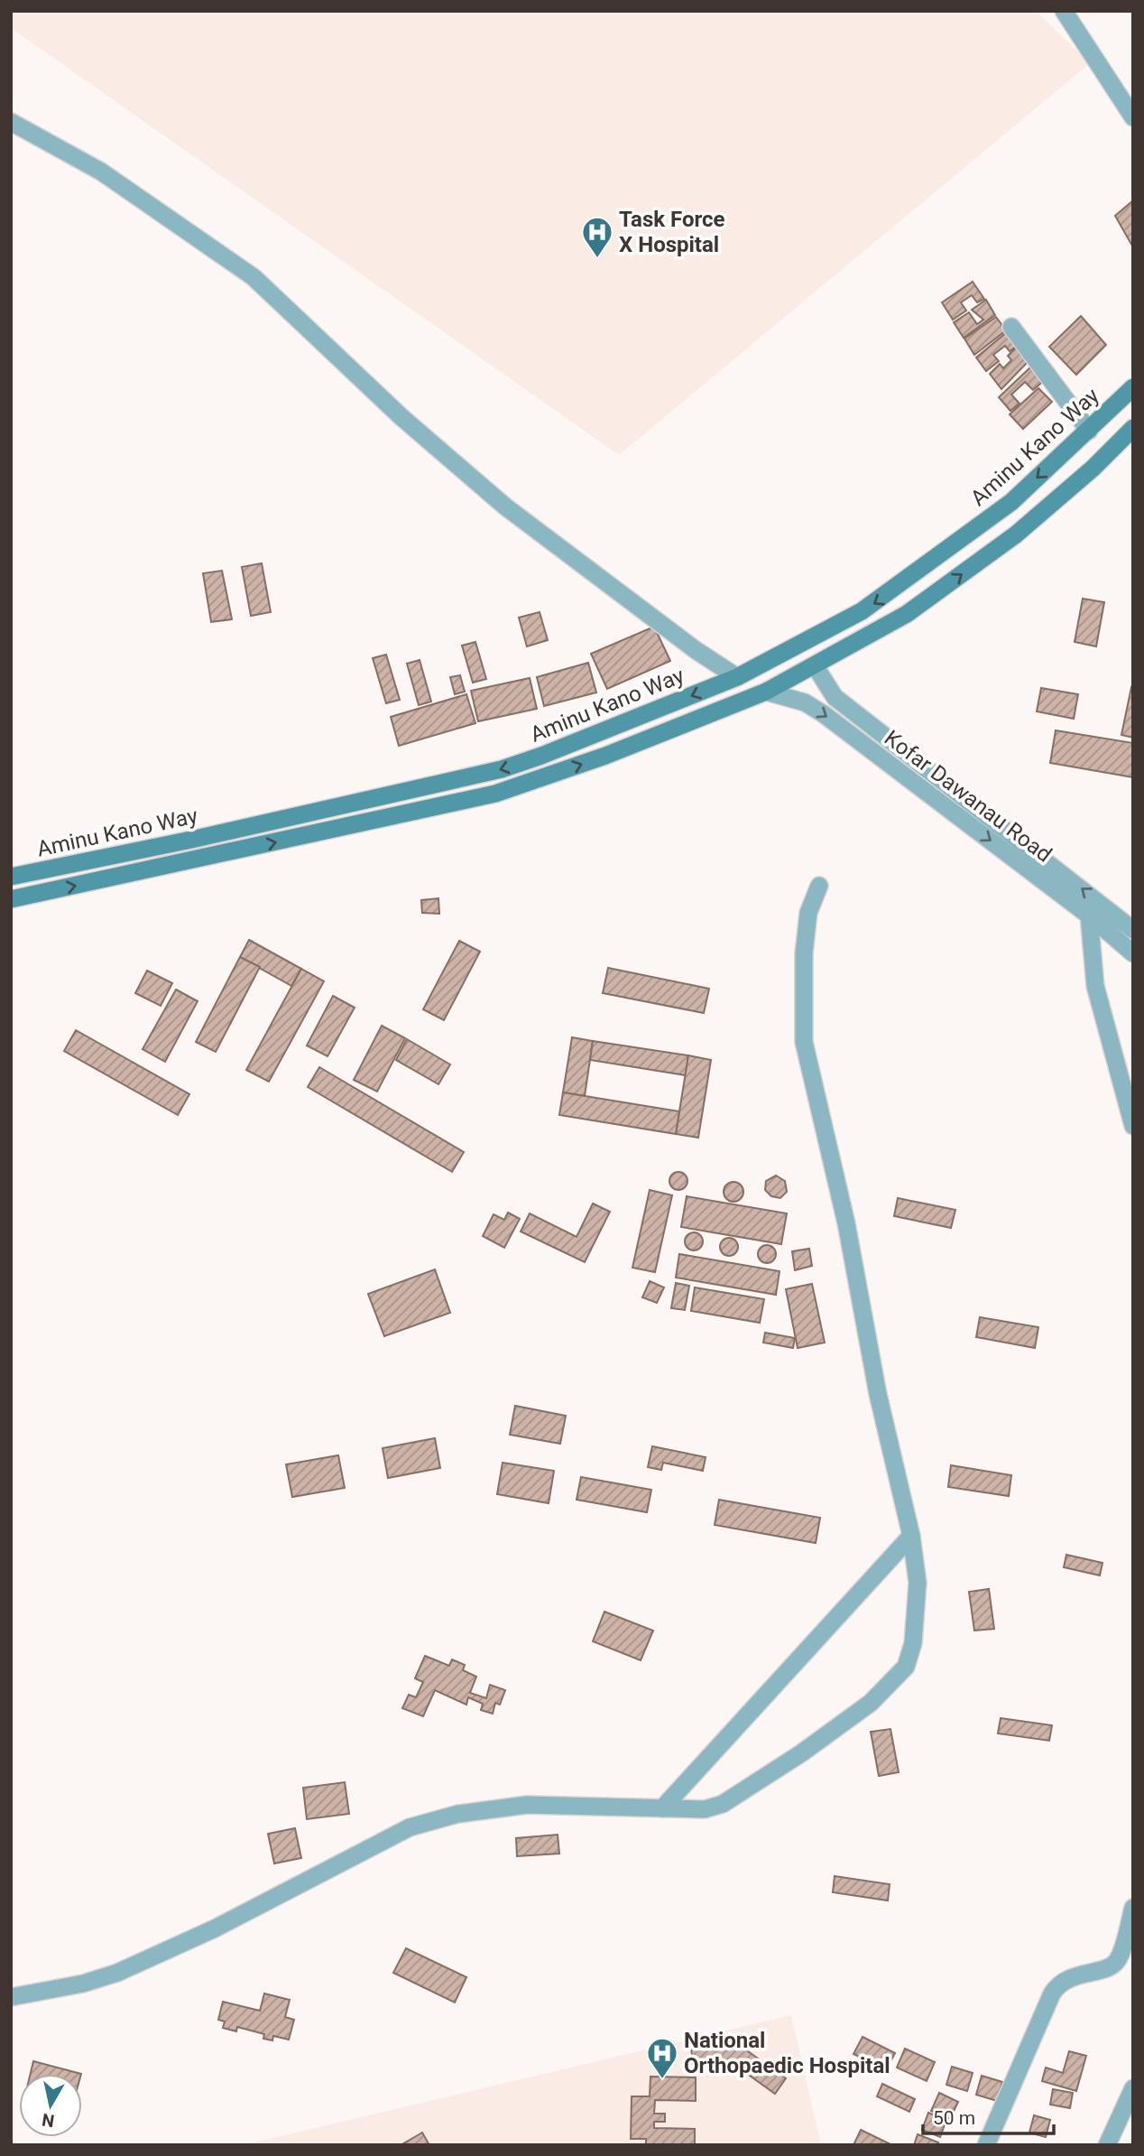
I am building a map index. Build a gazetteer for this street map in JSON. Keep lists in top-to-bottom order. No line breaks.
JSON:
{"streets":{"main road":["Aminu Kano Way"],"street":["Kofar Dawanau Road"]},"crossings":[["Aminu Kano Way","Kofar Dawanau Road"]],"places":{"hospital":["Task Force X Hospital","National Orthopaedic Hospital"]},"scale_bar":"50 m","north":"bottom"}
